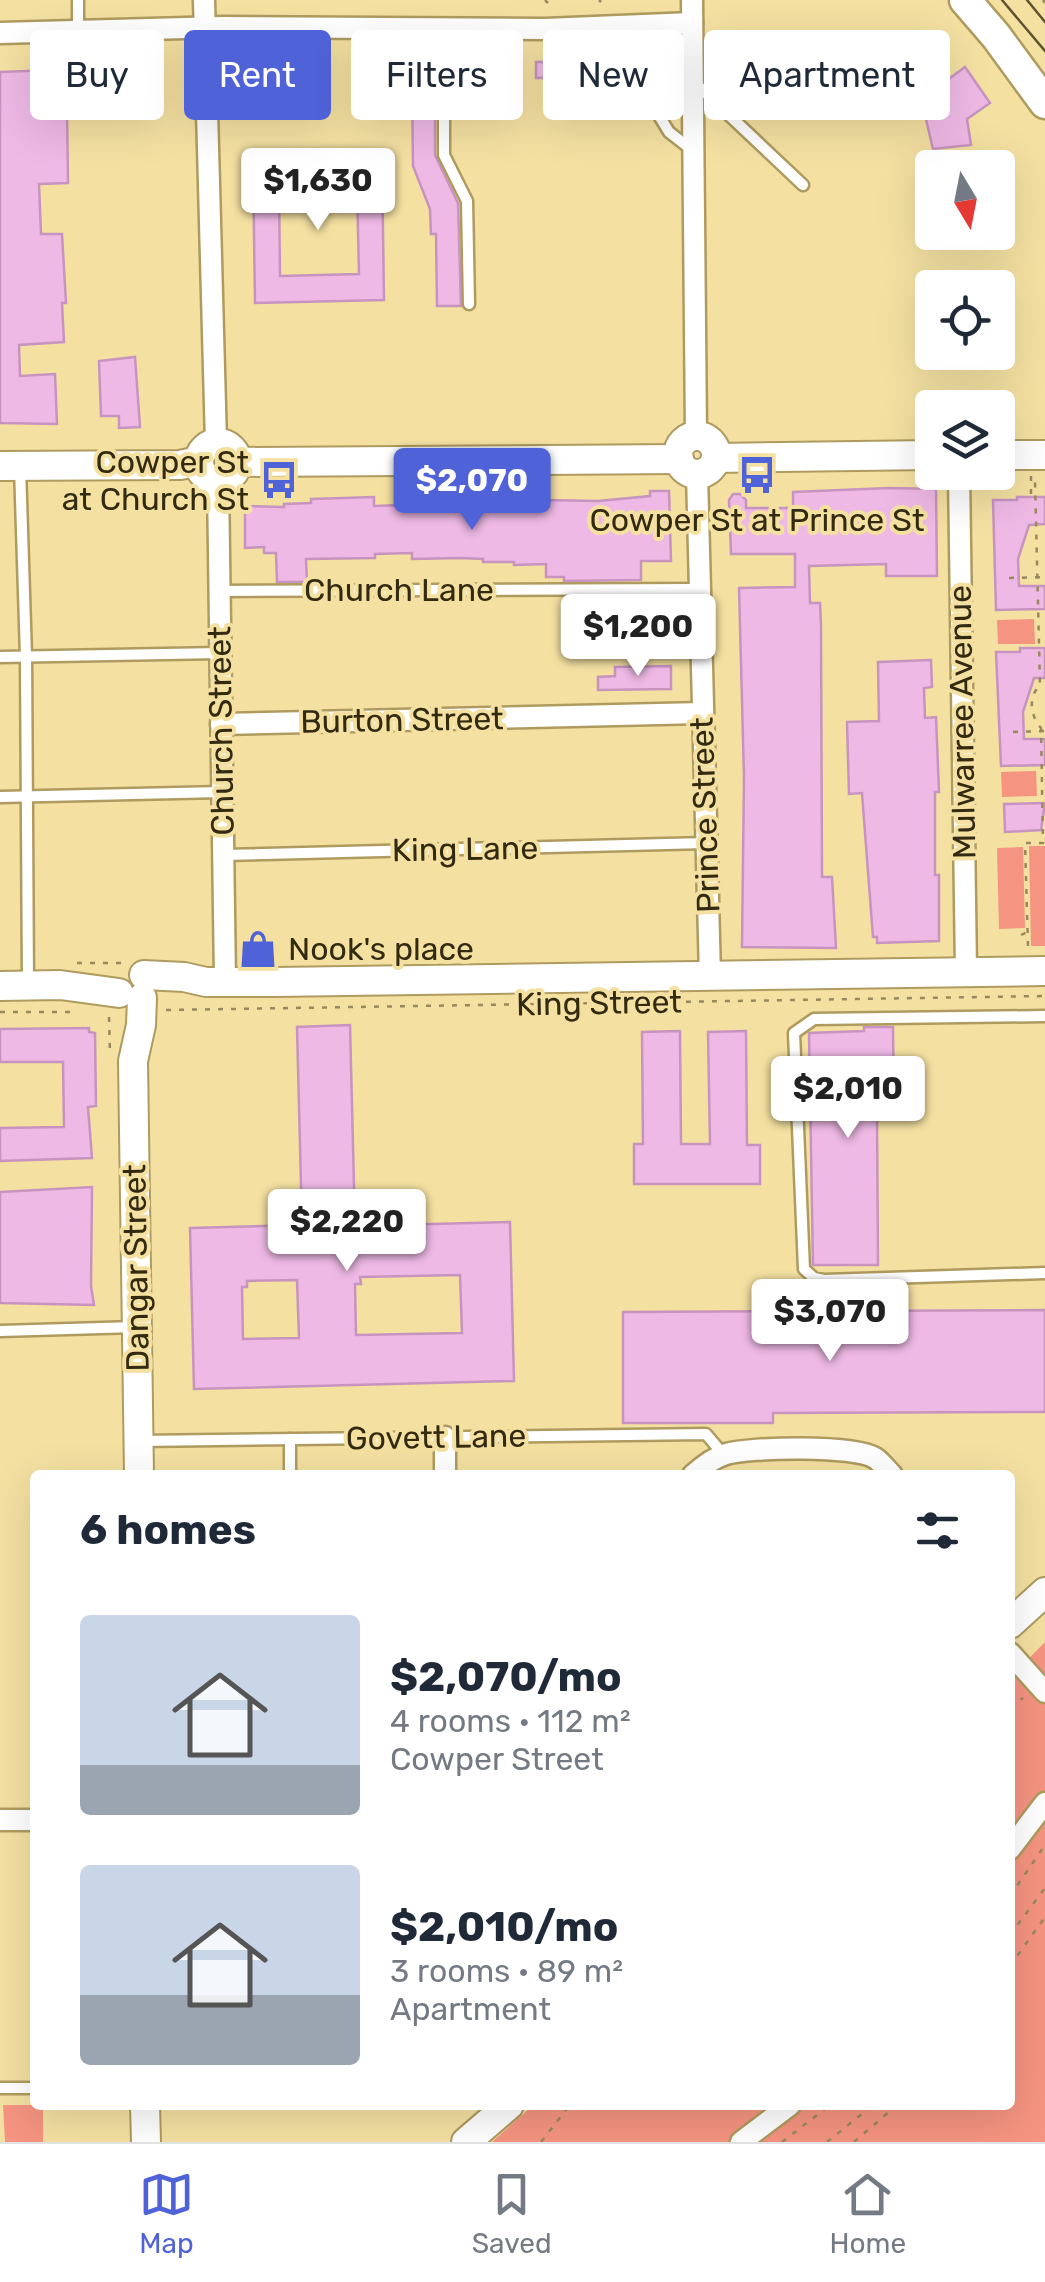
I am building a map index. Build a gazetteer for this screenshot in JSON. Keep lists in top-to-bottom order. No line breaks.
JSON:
{"streets":{"street":["Burton Street","Mulwarree Avenue","Church Street","Prince Street","King Street","Dangar Street"],"lane":["Church Lane","King Lane","Govett Lane"]},"crossings":[["Church Lane","Church Street"],["Church Lane","Prince Street"],["Burton Street","Church Street"],["Burton Street","Prince Street"],["Mulwarree Avenue","King Street"],["Church Street","King Lane"],["Church Street","King Street"],["Prince Street","King Lane"],["Prince Street","King Street"],["King Street","Dangar Street"],["Dangar Street","Govett Lane"]],"places":{"bus stop":["Cowper St at Prince St","Cowper St at Church St"],"shop":["Nook's place"]},"north":"bottom","page":{"chip":["Buy","Rent","Filters","New","Apartment"],"price":["$1,630","$2,070","$1,200","$2,010","$2,220","$3,070"],"heading":"6 homes","list":[{"name":"$2,070/mo","note":"4 rooms · 112 m² · Cowper Street"},{"name":"$2,010/mo","note":"3 rooms · 89 m² · Apartment"}],"tabs":["Map","Saved","Home"]}}
